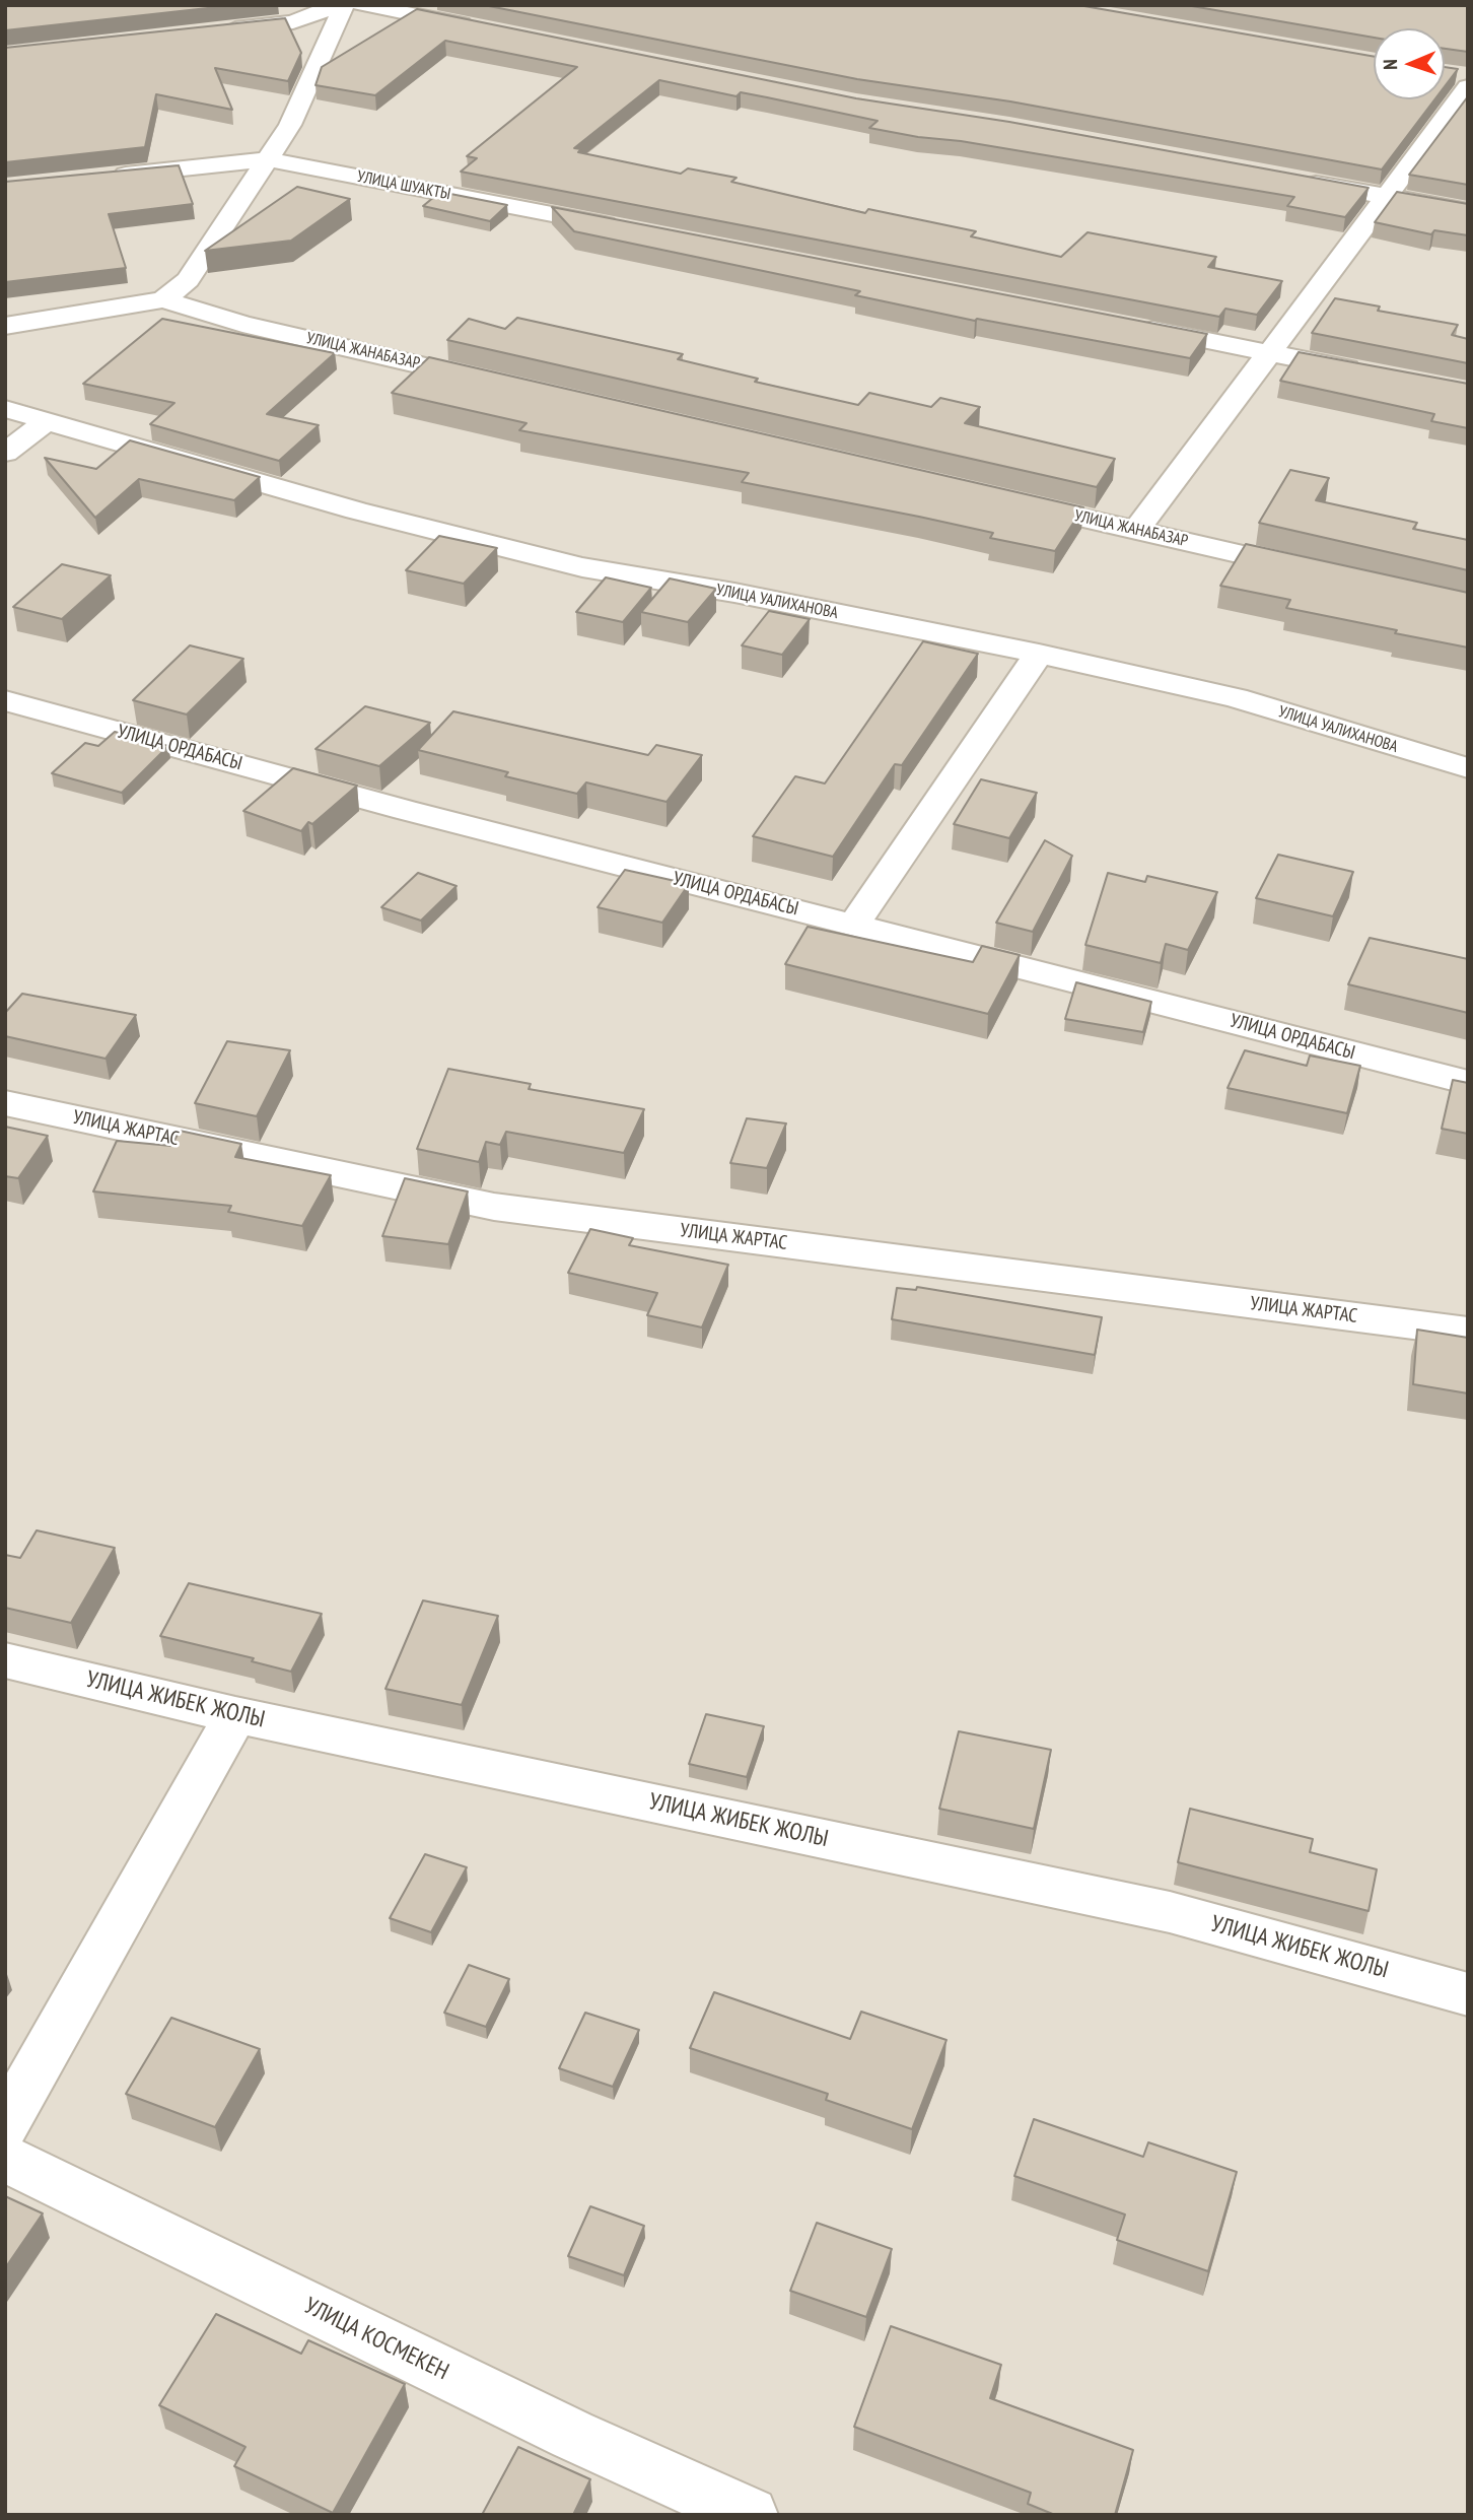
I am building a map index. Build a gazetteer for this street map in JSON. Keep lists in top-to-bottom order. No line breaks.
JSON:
{"streets":{"street":["УЛИЦА ШУАКТЫ","УЛИЦА ЖАНАБАЗАР","УЛИЦА УАЛИХАНОВА","УЛИЦА ОРДАБАСЫ","УЛИЦА ЖАРТАС","УЛИЦА ЖИБЕК ЖОЛЫ","УЛИЦА КОСМЕКЕН"]},"north":"left"}
